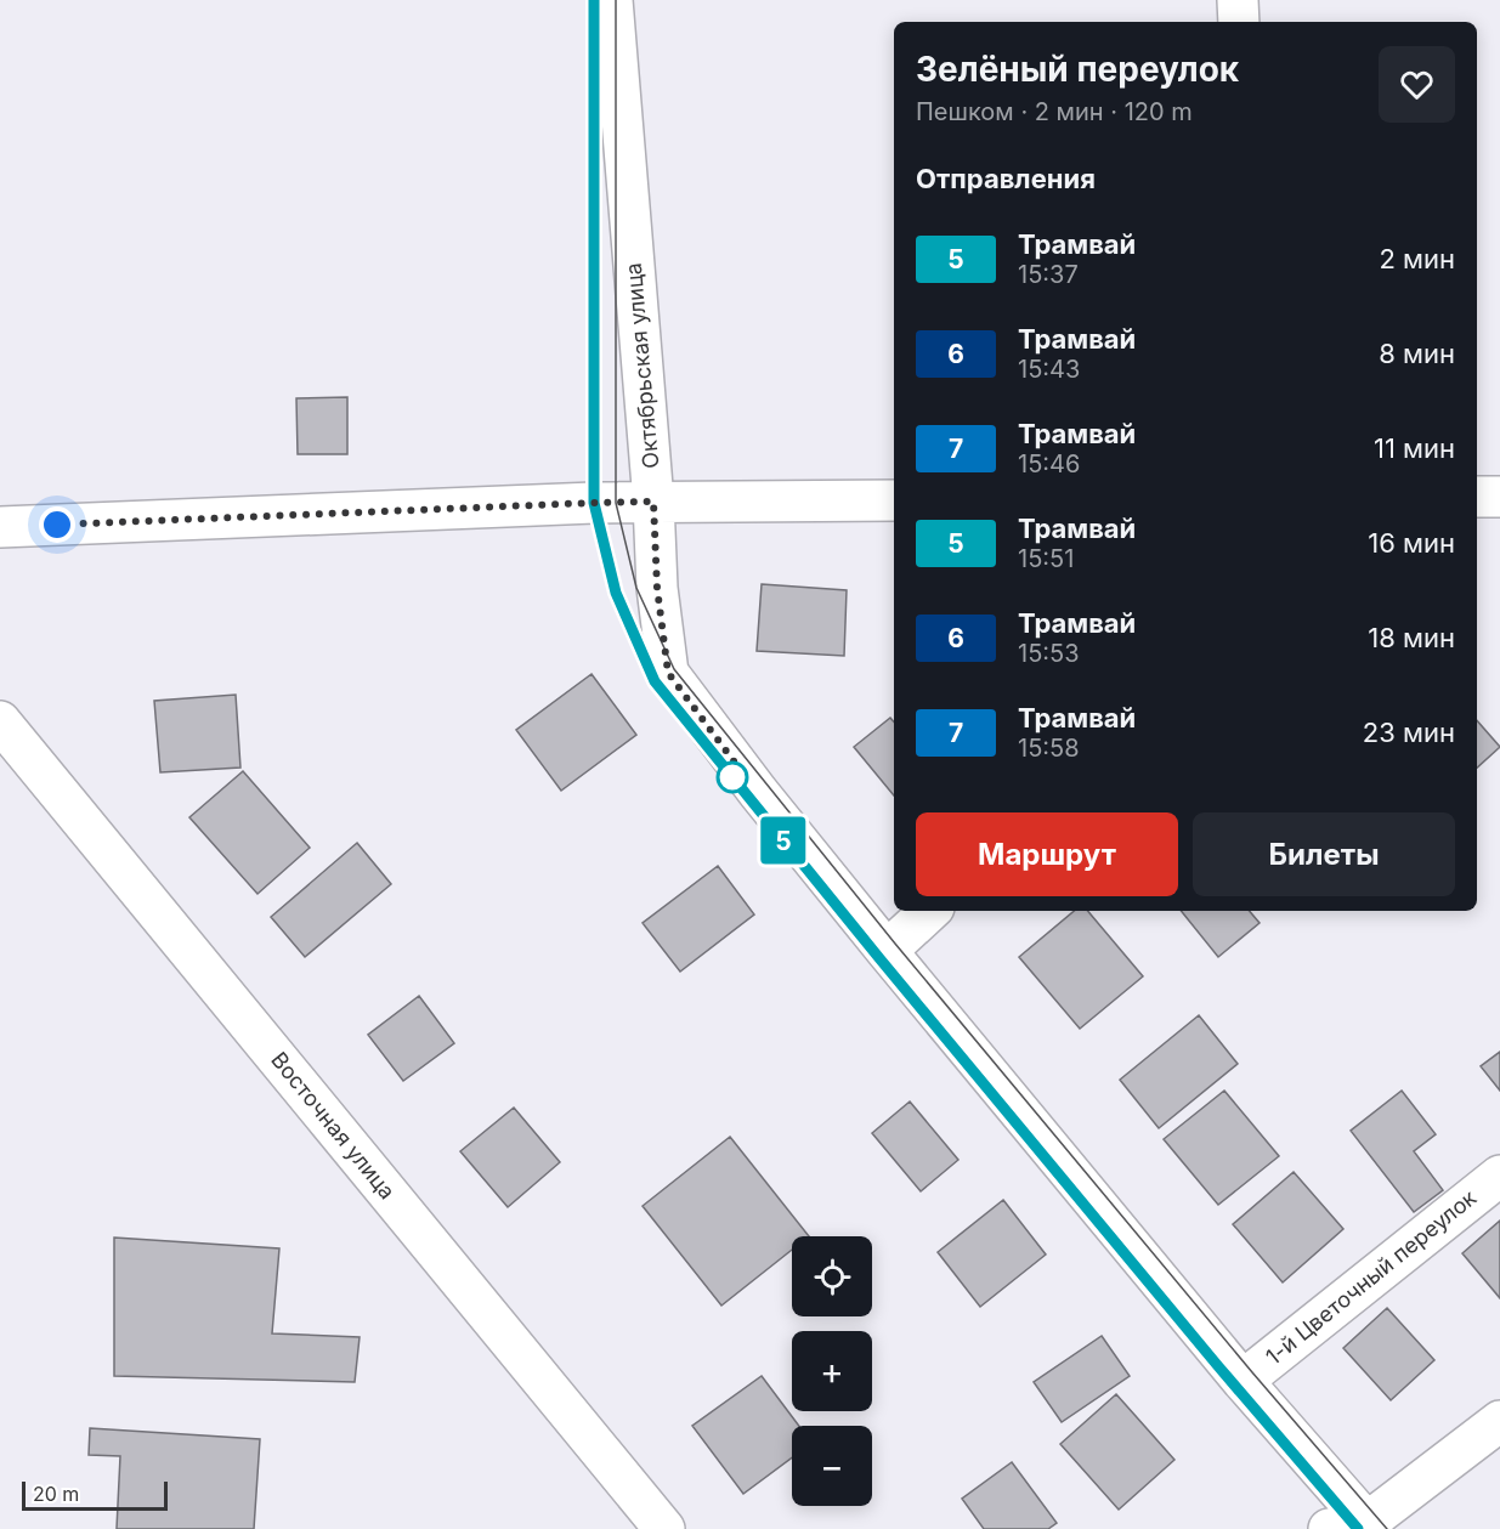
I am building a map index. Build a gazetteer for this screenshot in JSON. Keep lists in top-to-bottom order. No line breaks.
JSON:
{"streets":{"street":["Октябрьская улица","Восточная улица","1-й Цветочный переулок"]},"crossings":[["Октябрьская улица","1-й Цветочный переулок"]],"lines":["tram line 5"],"scale_bar":"20 m","page":{"on_map":"5","heading":[["Зелёный переулок","Пешком · 2 мин · 120 m"],"Отправления"],"list":[{"mark":"5","name":"Трамвай","note":"15:37","value":"2 мин"},{"mark":"6","name":"Трамвай","note":"15:43","value":"8 мин"},{"mark":"7","name":"Трамвай","note":"15:46","value":"11 мин"},{"mark":"5","name":"Трамвай","note":"15:51","value":"16 мин"},{"mark":"6","name":"Трамвай","note":"15:53","value":"18 мин"},{"mark":"7","name":"Трамвай","note":"15:58","value":"23 мин"}],"buttons":["Маршрут","Билеты"],"map_buttons":["+","−"],"scale":"20 m"}}
